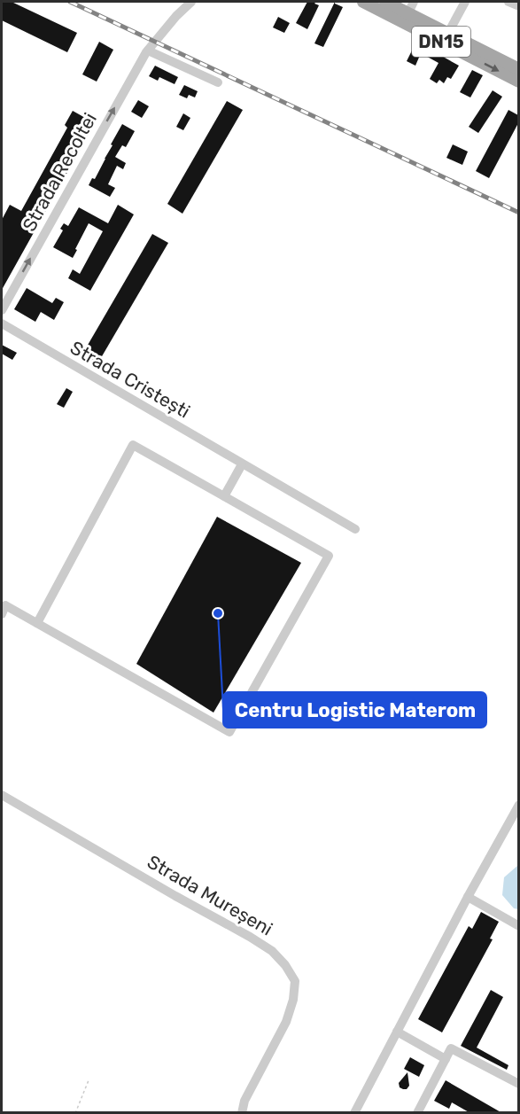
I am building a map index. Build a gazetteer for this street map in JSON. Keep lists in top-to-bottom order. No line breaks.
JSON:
{"streets":{"main road":["DN15"],"street":["Strada Recoltei","Strada Cristești","Strada Mureșeni"]},"one_way":["Strada Recoltei"],"places":["Centru Logistic Materom"]}
